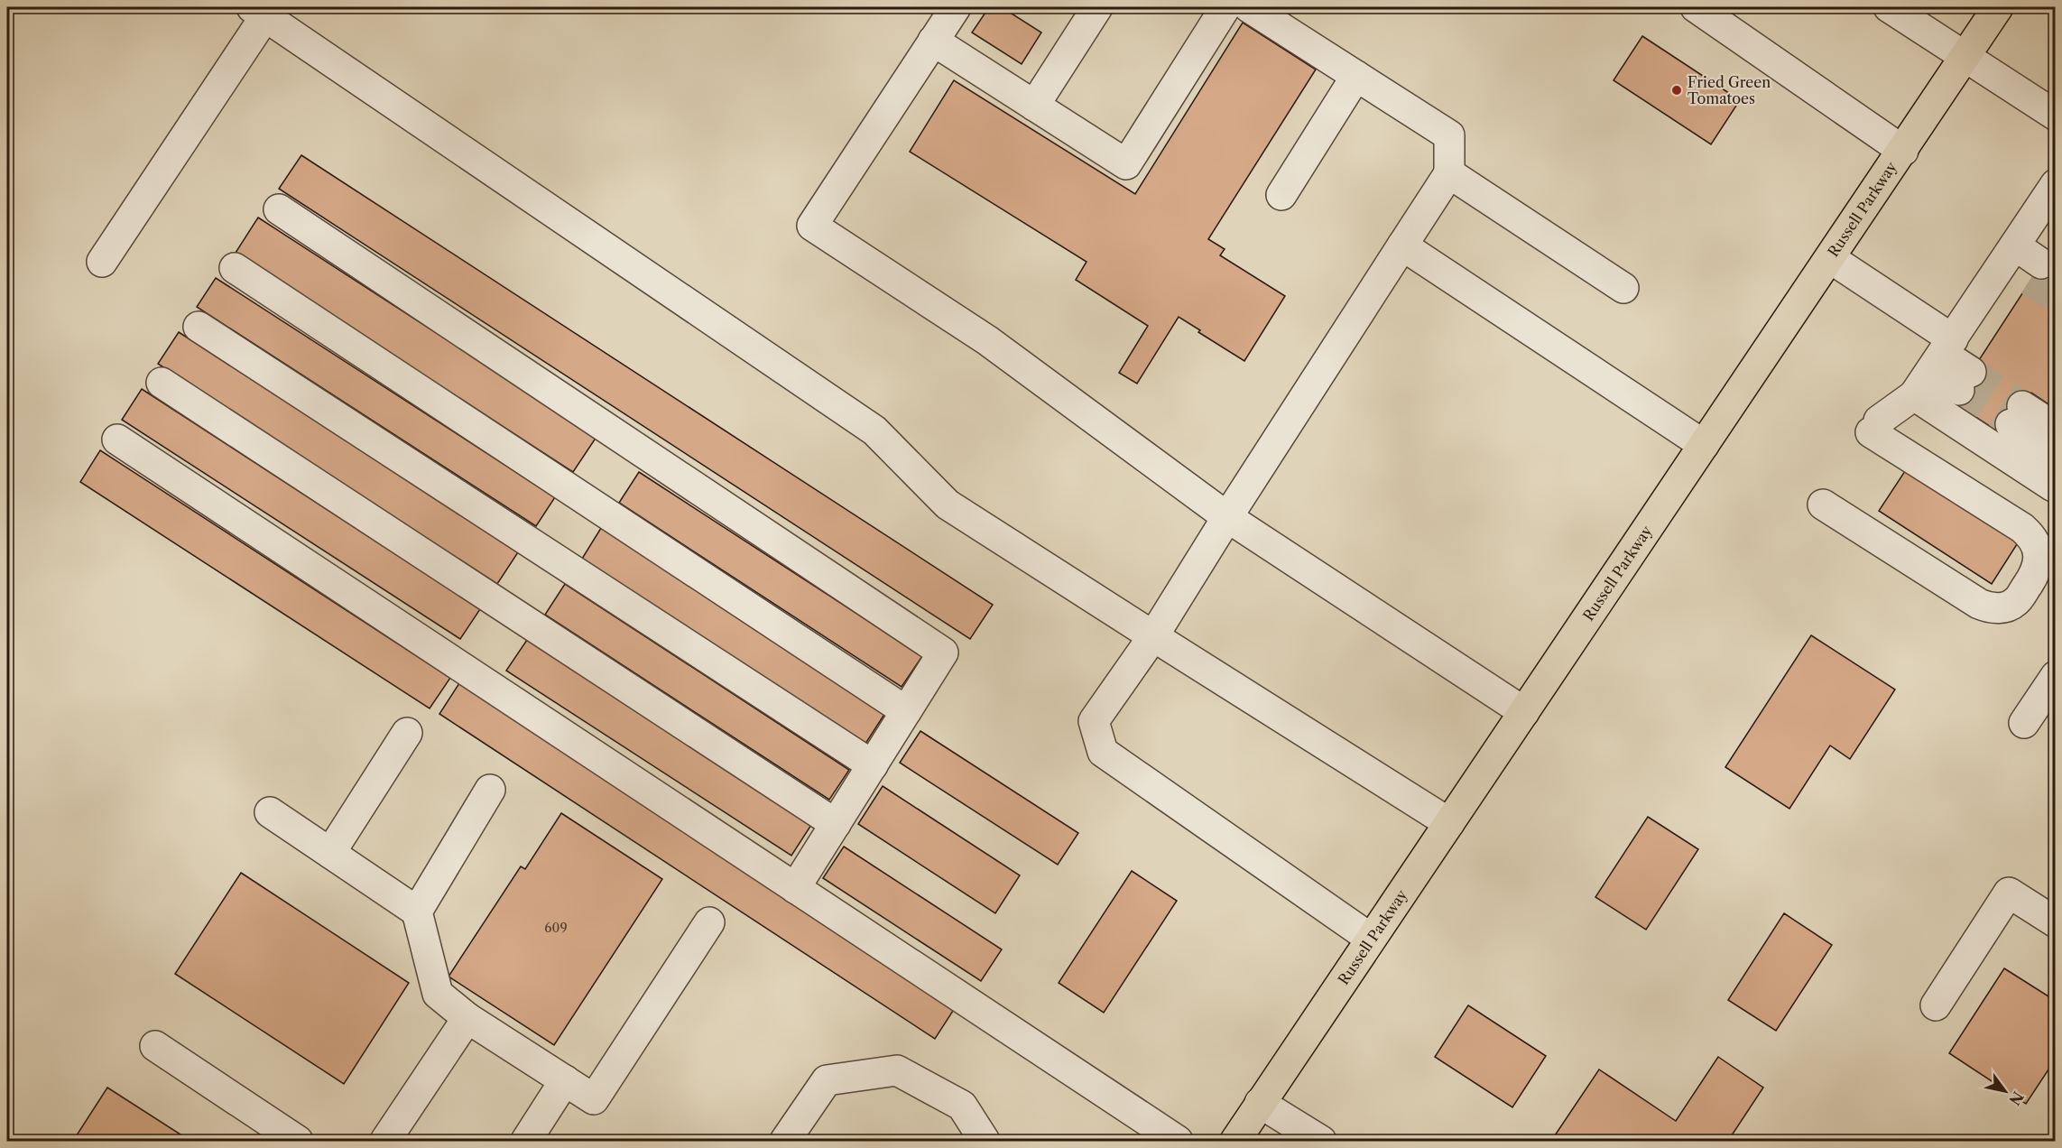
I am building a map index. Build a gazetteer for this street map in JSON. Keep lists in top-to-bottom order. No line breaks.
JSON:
{"streets":{"main road":["Russell Parkway"]},"places":["Fried Green Tomatoes"],"house_numbers":["609"],"north":"bottom right"}
